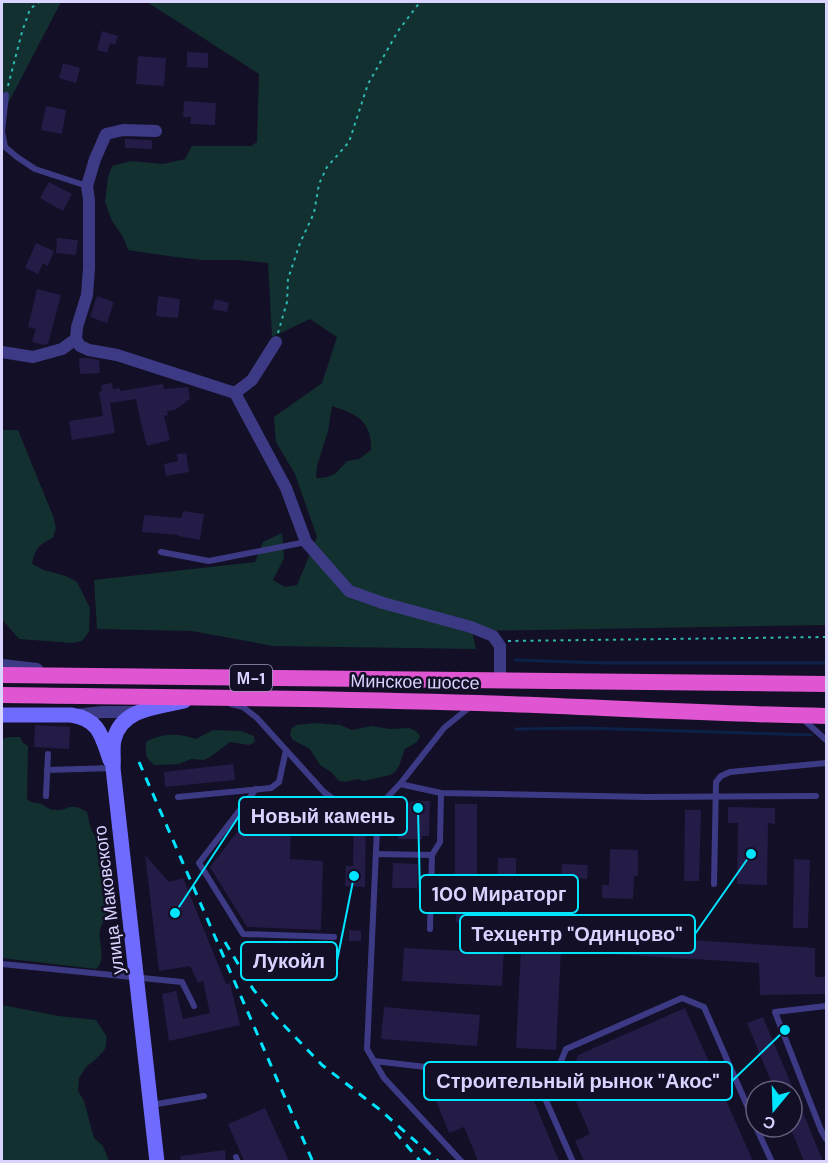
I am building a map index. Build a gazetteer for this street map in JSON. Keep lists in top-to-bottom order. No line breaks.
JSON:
{"streets":{"highway":["М-1","Минское шоссе"],"main road":["улица Маковского"]},"places":["100 Мираторг","Техцентр \"Одинцово\"","Лукойл","Новый камень","Строительный рынок \"Акос\""],"north":"bottom"}
